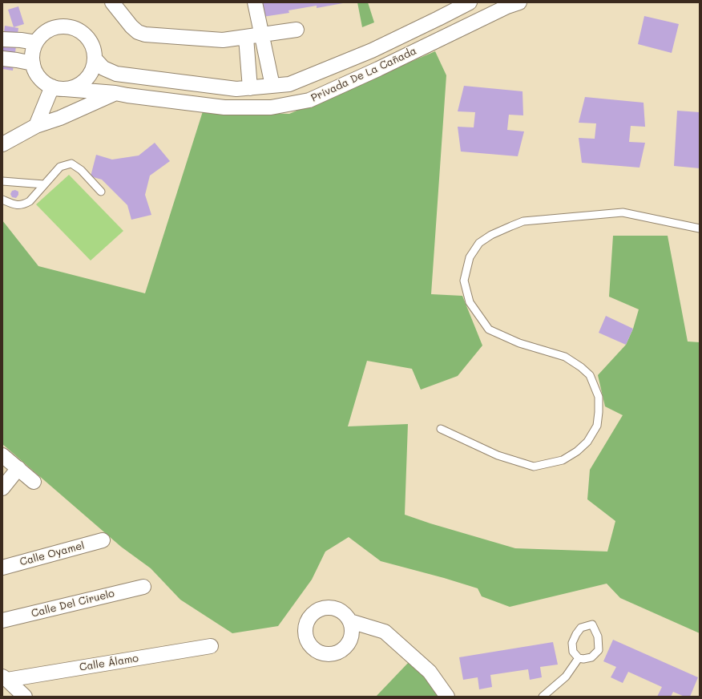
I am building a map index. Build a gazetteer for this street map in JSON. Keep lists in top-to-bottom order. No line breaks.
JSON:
{"streets":{"street":["Privada De La Cañada","Calle Oyamel","Calle Del Ciruelo","Calle Álamo"]}}
